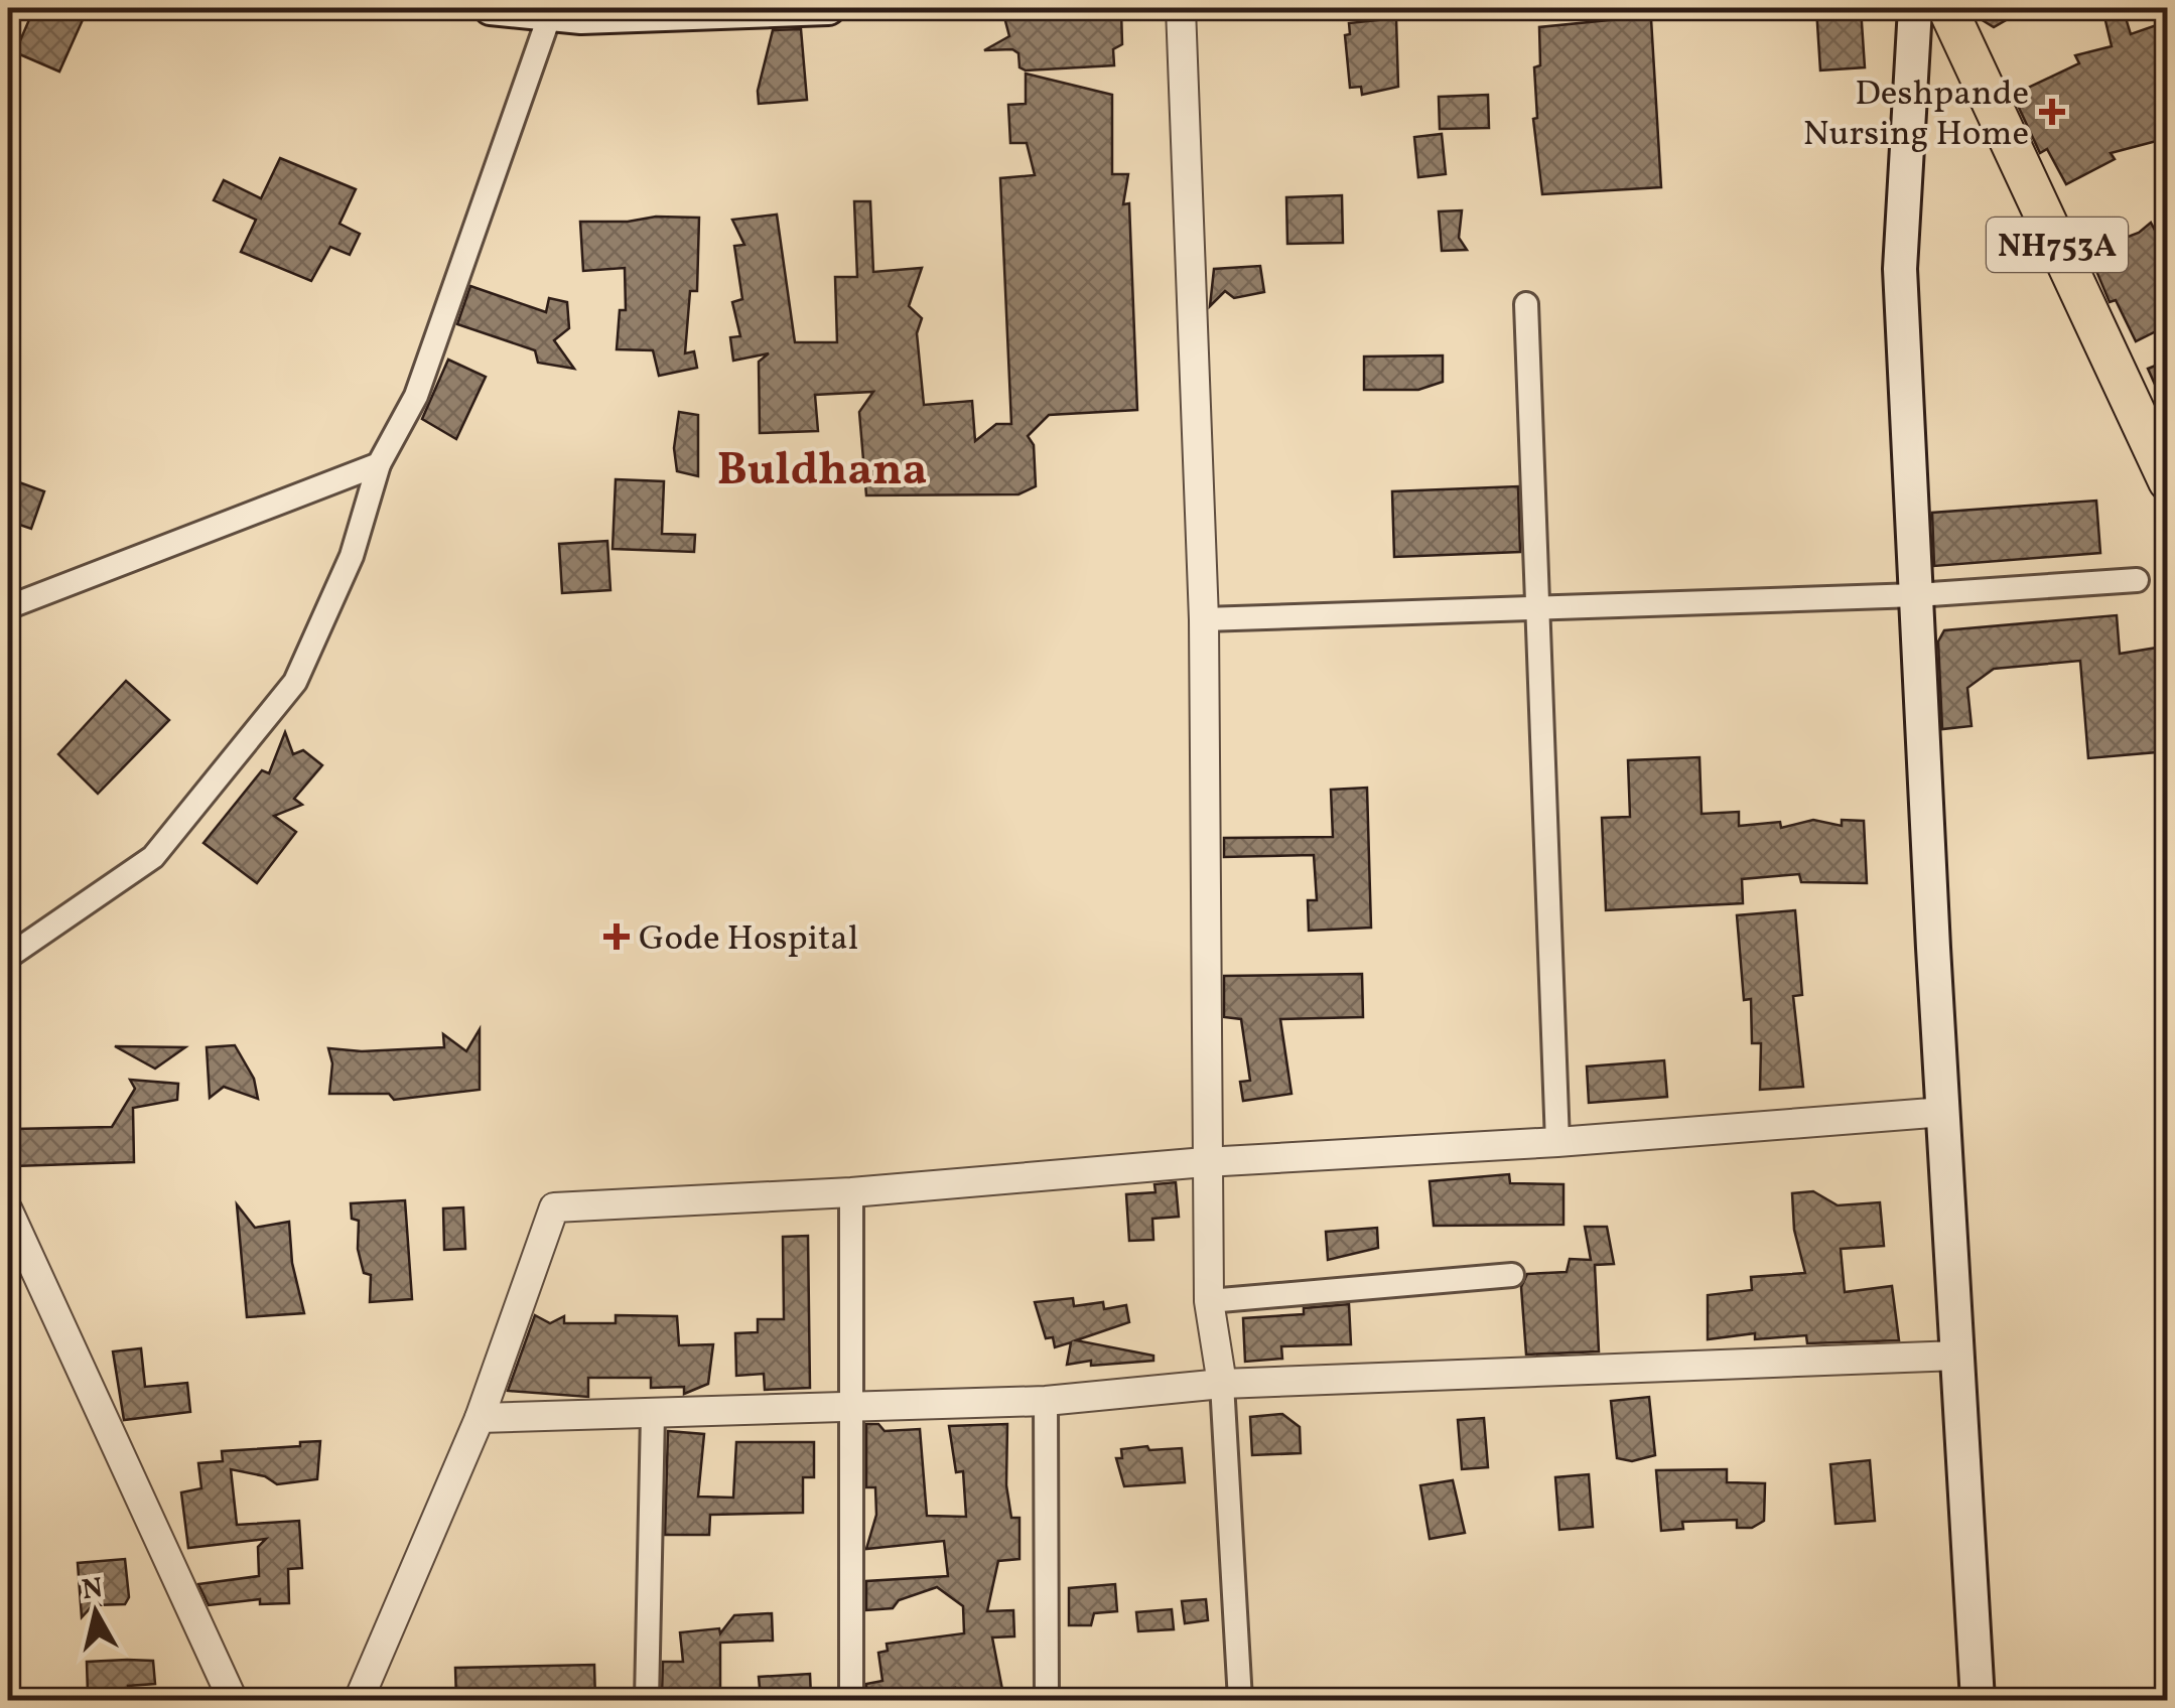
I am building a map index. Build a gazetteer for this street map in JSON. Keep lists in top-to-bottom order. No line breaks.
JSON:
{"streets":{"highway":["NH753A"]},"districts":["Buldhana"],"places":{"health":["Deshpande Nursing Home","Gode Hospital"]},"north":"top"}
